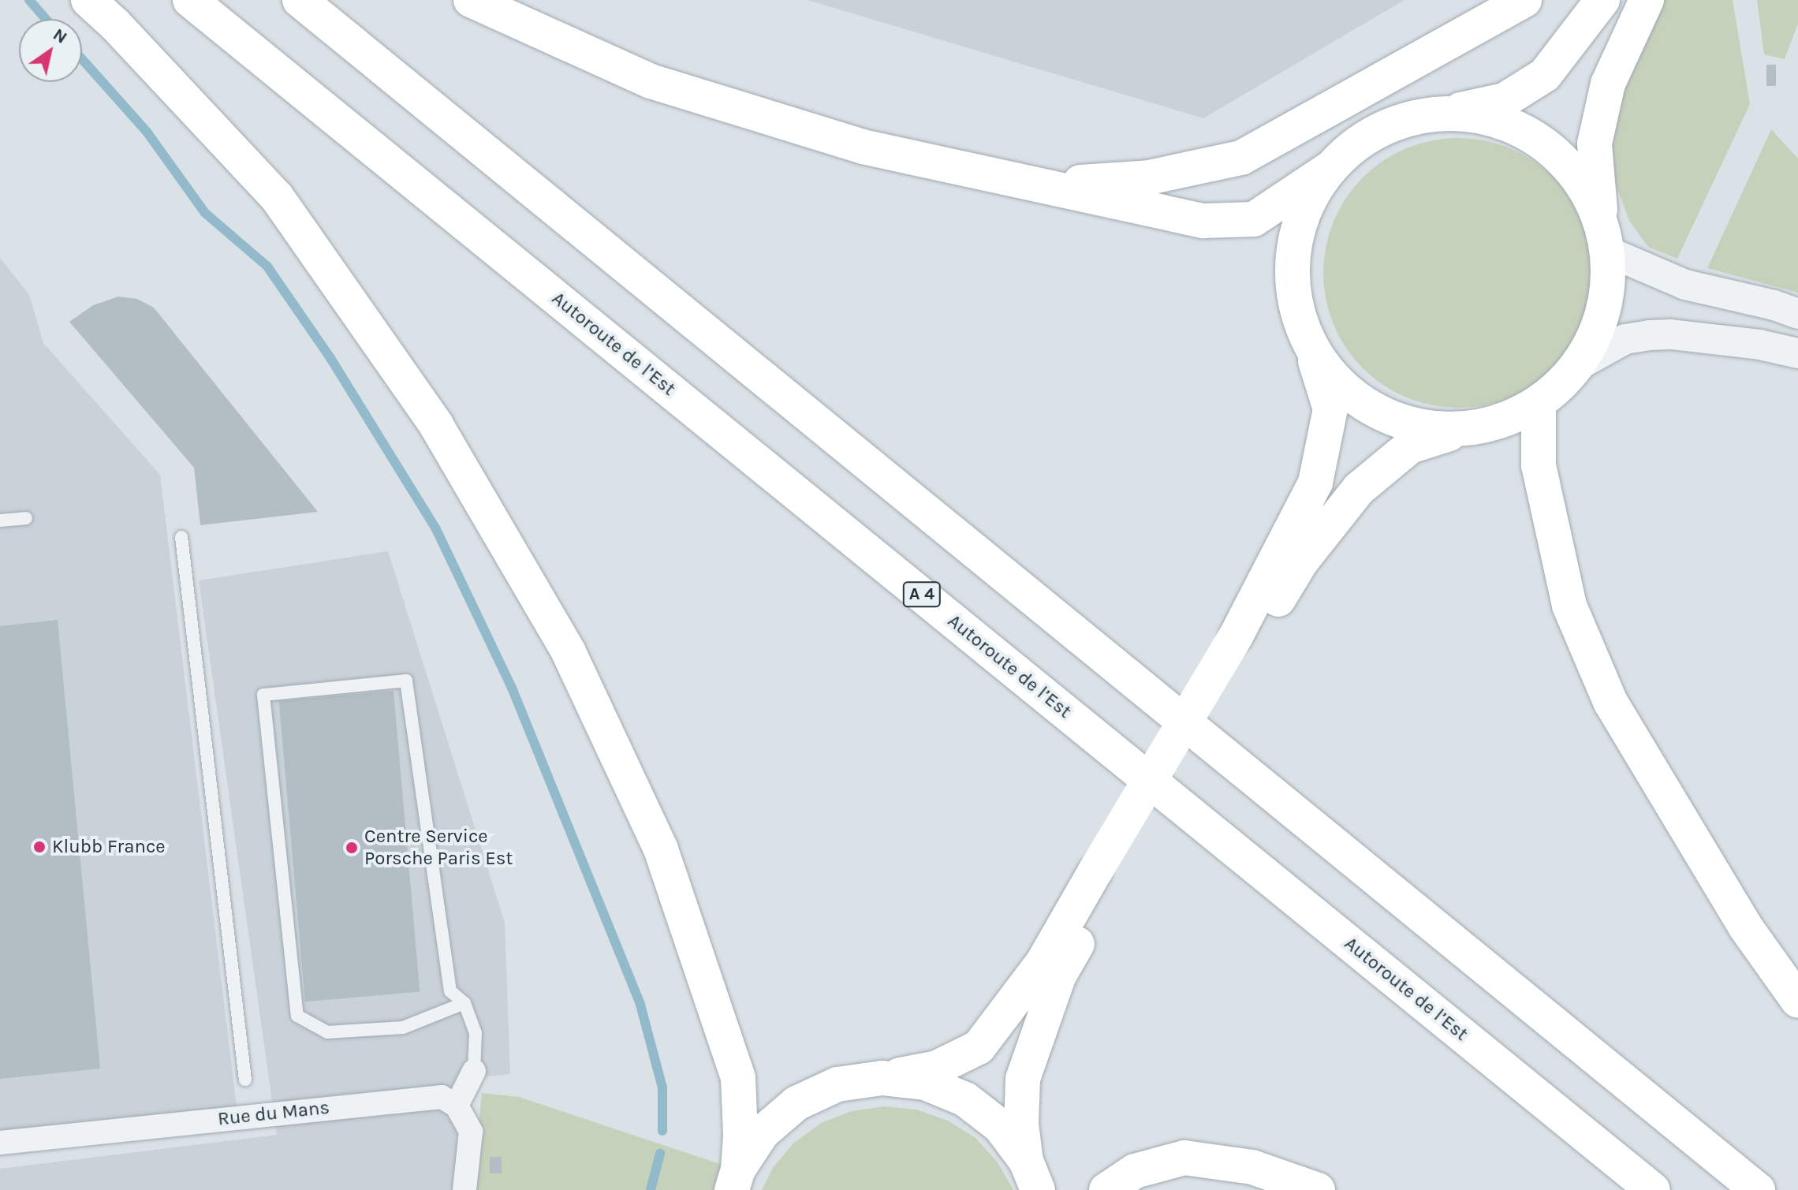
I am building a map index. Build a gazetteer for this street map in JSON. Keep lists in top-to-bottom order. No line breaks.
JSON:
{"streets":{"main road":["Autoroute de l’Est","A 4"],"street":["Rue du Mans"]},"places":["Klubb France","Centre Service Porsche Paris Est"],"north":"top right"}
